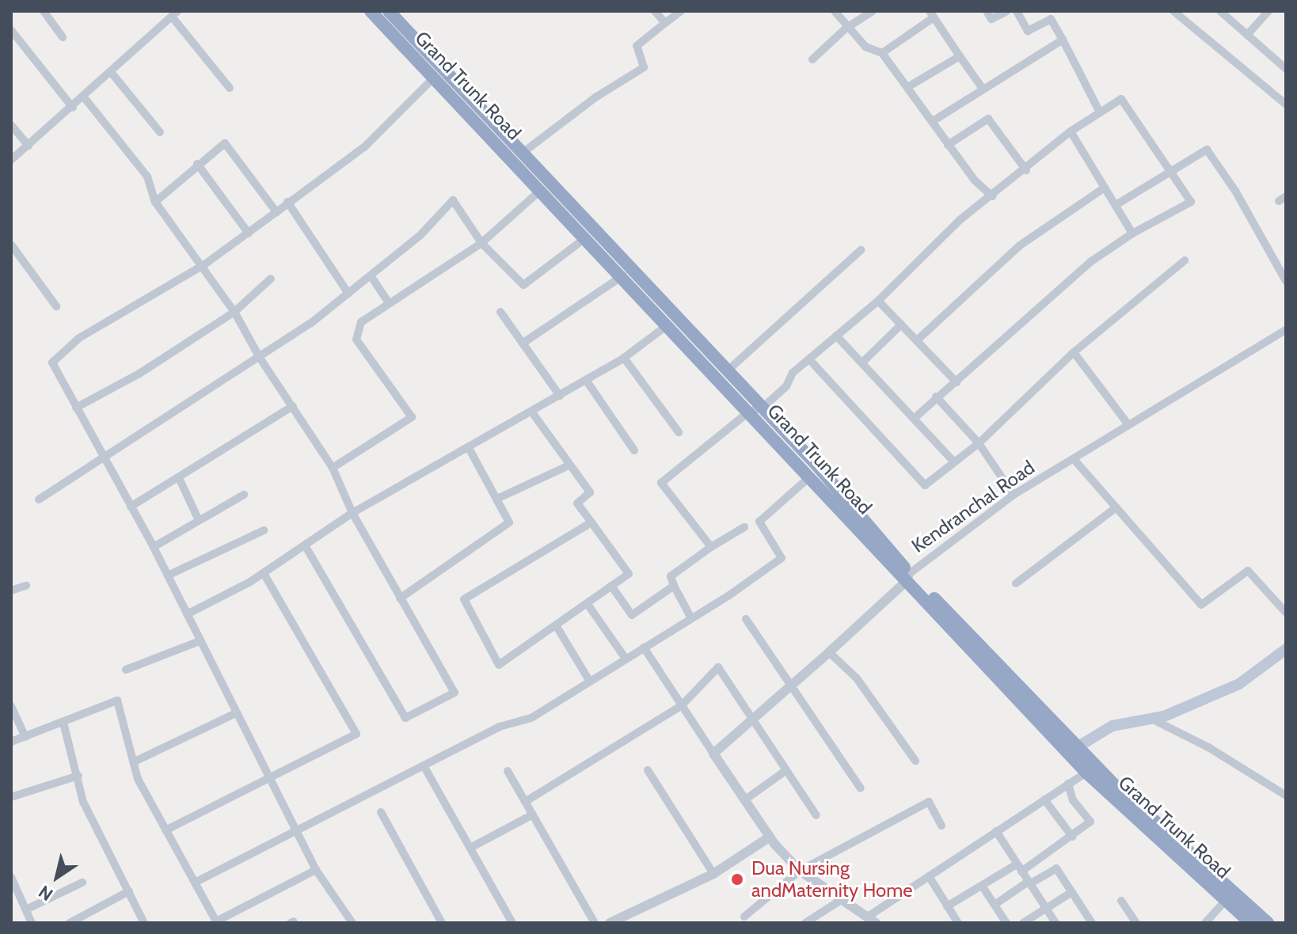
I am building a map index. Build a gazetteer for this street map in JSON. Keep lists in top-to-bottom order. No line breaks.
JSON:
{"streets":{"highway":["Grand Trunk Road"],"street":["Kendranchal Road"]},"crossings":[["Grand Trunk Road","Kendranchal Road"]],"places":["Dua Nursing andMaternity Home"],"north":"bottom left"}
